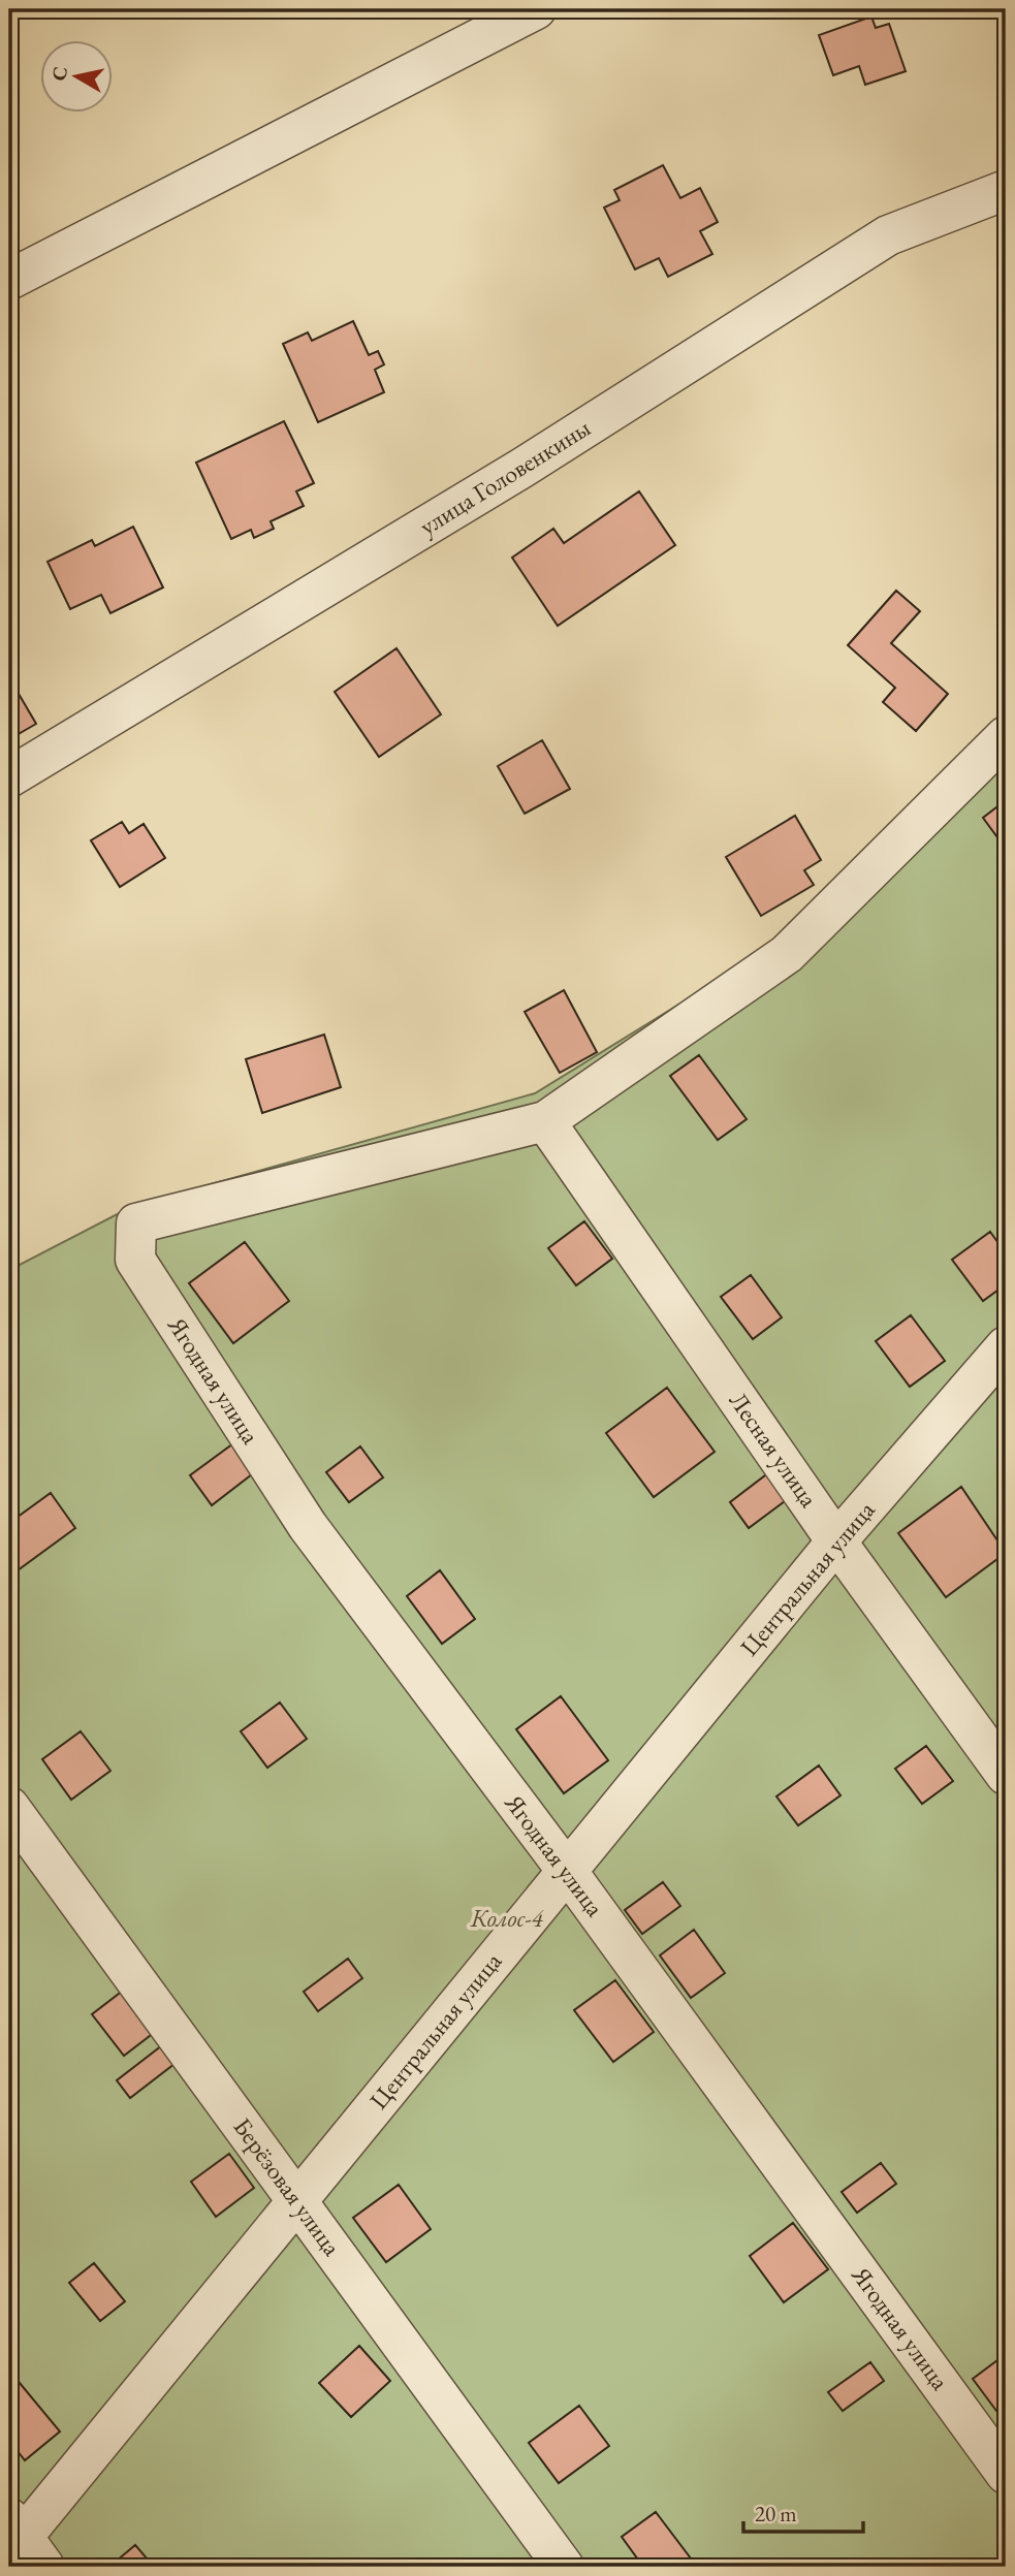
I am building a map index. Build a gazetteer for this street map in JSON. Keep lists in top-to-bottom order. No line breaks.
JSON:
{"streets":{"street":["улица Головенкины","Ягодная улица","Лесная улица","Центральная улица","Берёзовая улица"]},"crossings":[["Ягодная улица","Лесная улица"],["Ягодная улица","Центральная улица"],["Лесная улица","Центральная улица"],["Центральная улица","Берёзовая улица"]],"parks":["Колос-4"],"scale_bar":"20 m","north":"left"}
